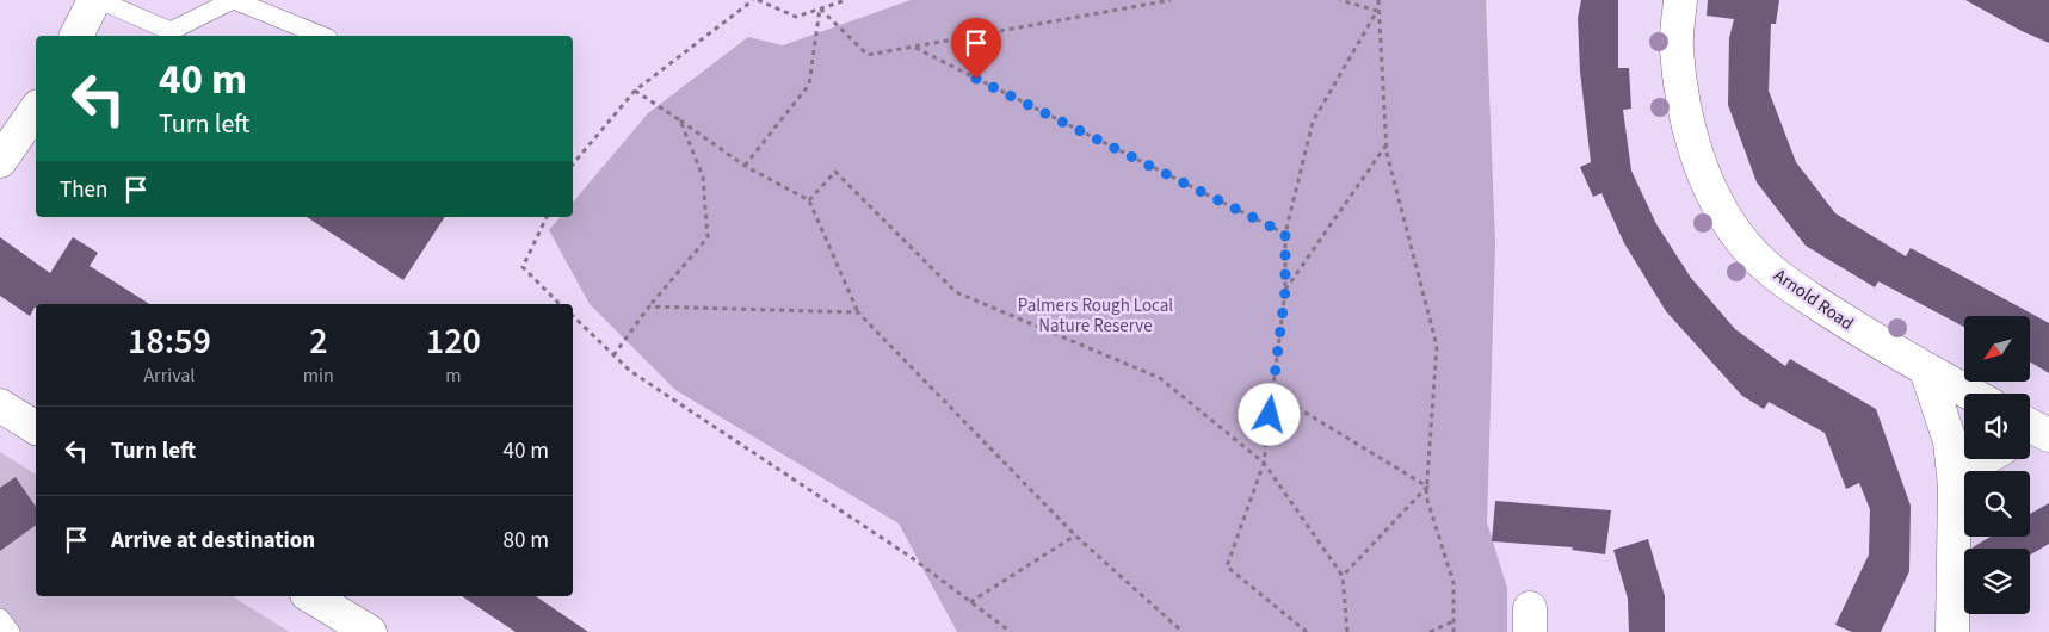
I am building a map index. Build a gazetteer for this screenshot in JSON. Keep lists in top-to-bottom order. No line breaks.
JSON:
{"streets":{"street":["Arnold Road"]},"parks":["Palmers Rough Local Nature Reserve"],"north":"bottom left","page":{"turn":["40 m","Turn left"],"then":"Then","eta":["18:59","Arrival","2","min","120","m"],"list":[{"name":"Turn left","value":"40 m"},{"name":"Arrive at destination","value":"80 m"}]}}
